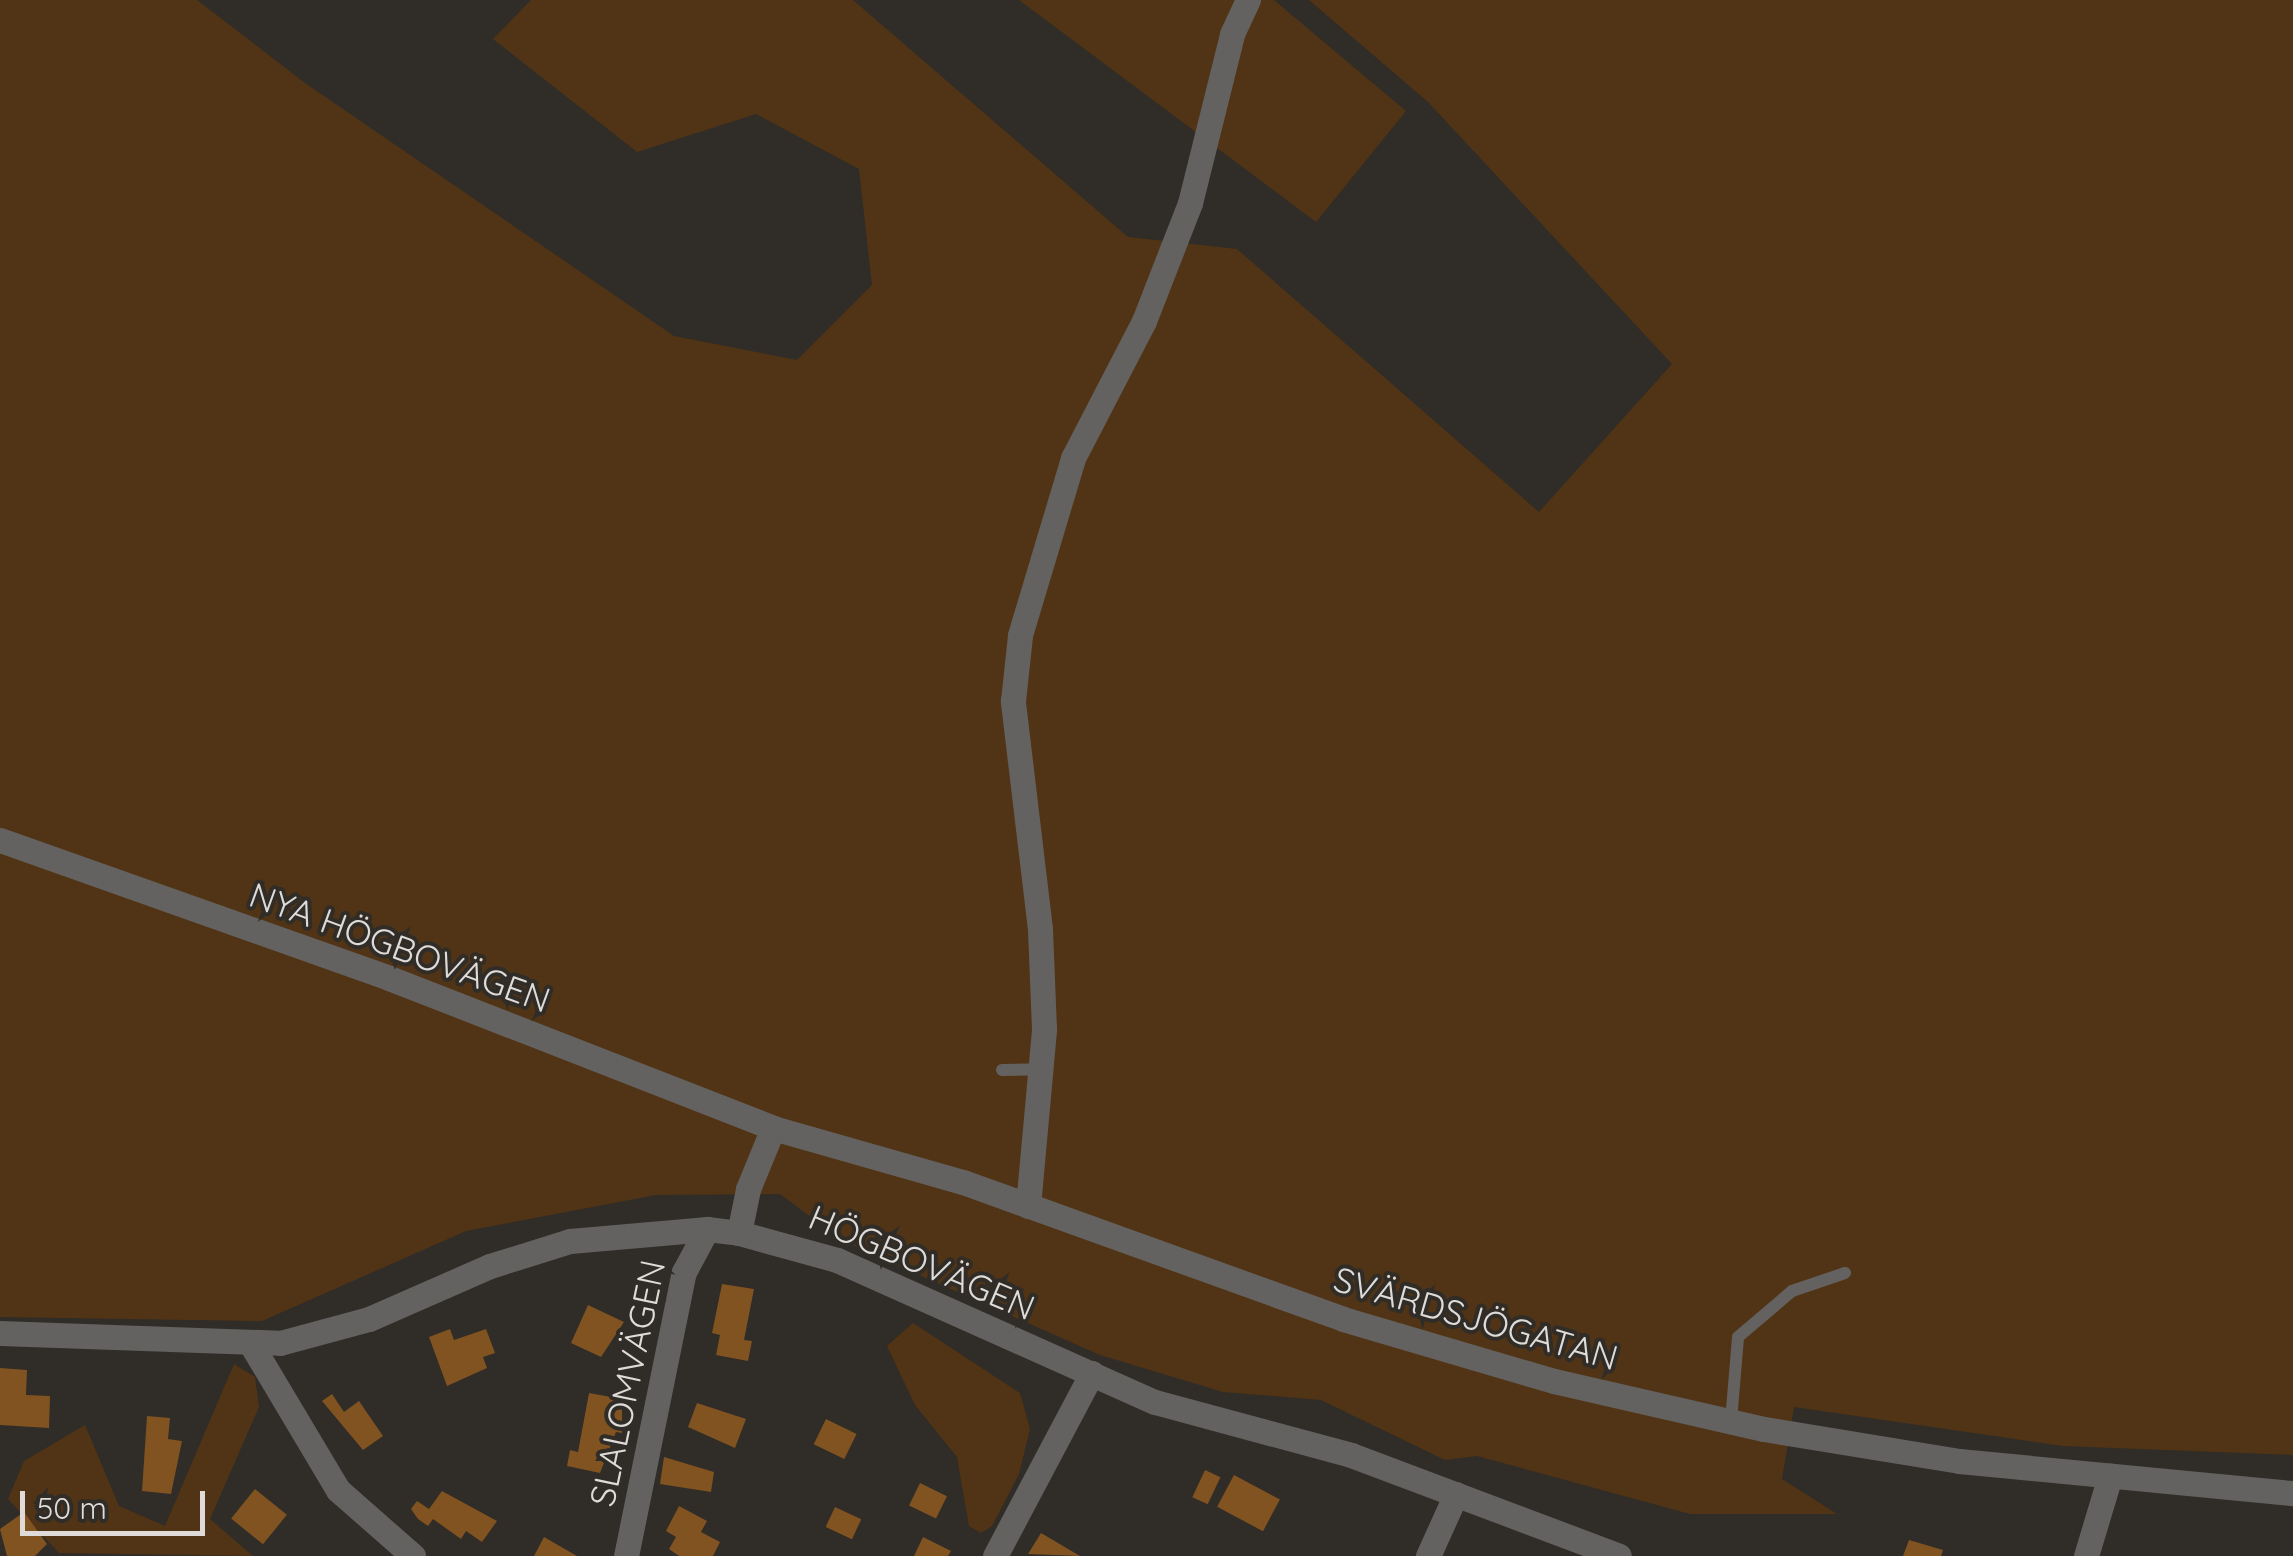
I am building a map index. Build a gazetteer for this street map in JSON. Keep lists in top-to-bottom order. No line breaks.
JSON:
{"streets":{"street":["NYA HÖGBOVÄGEN","HÖGBOVÄGEN","SVÄRDSJÖGATAN","SLALOMVÄGEN"]},"crossings":[["NYA HÖGBOVÄGEN","SVÄRDSJÖGATAN"],["HÖGBOVÄGEN","SLALOMVÄGEN"]],"scale_bar":"50 m"}
